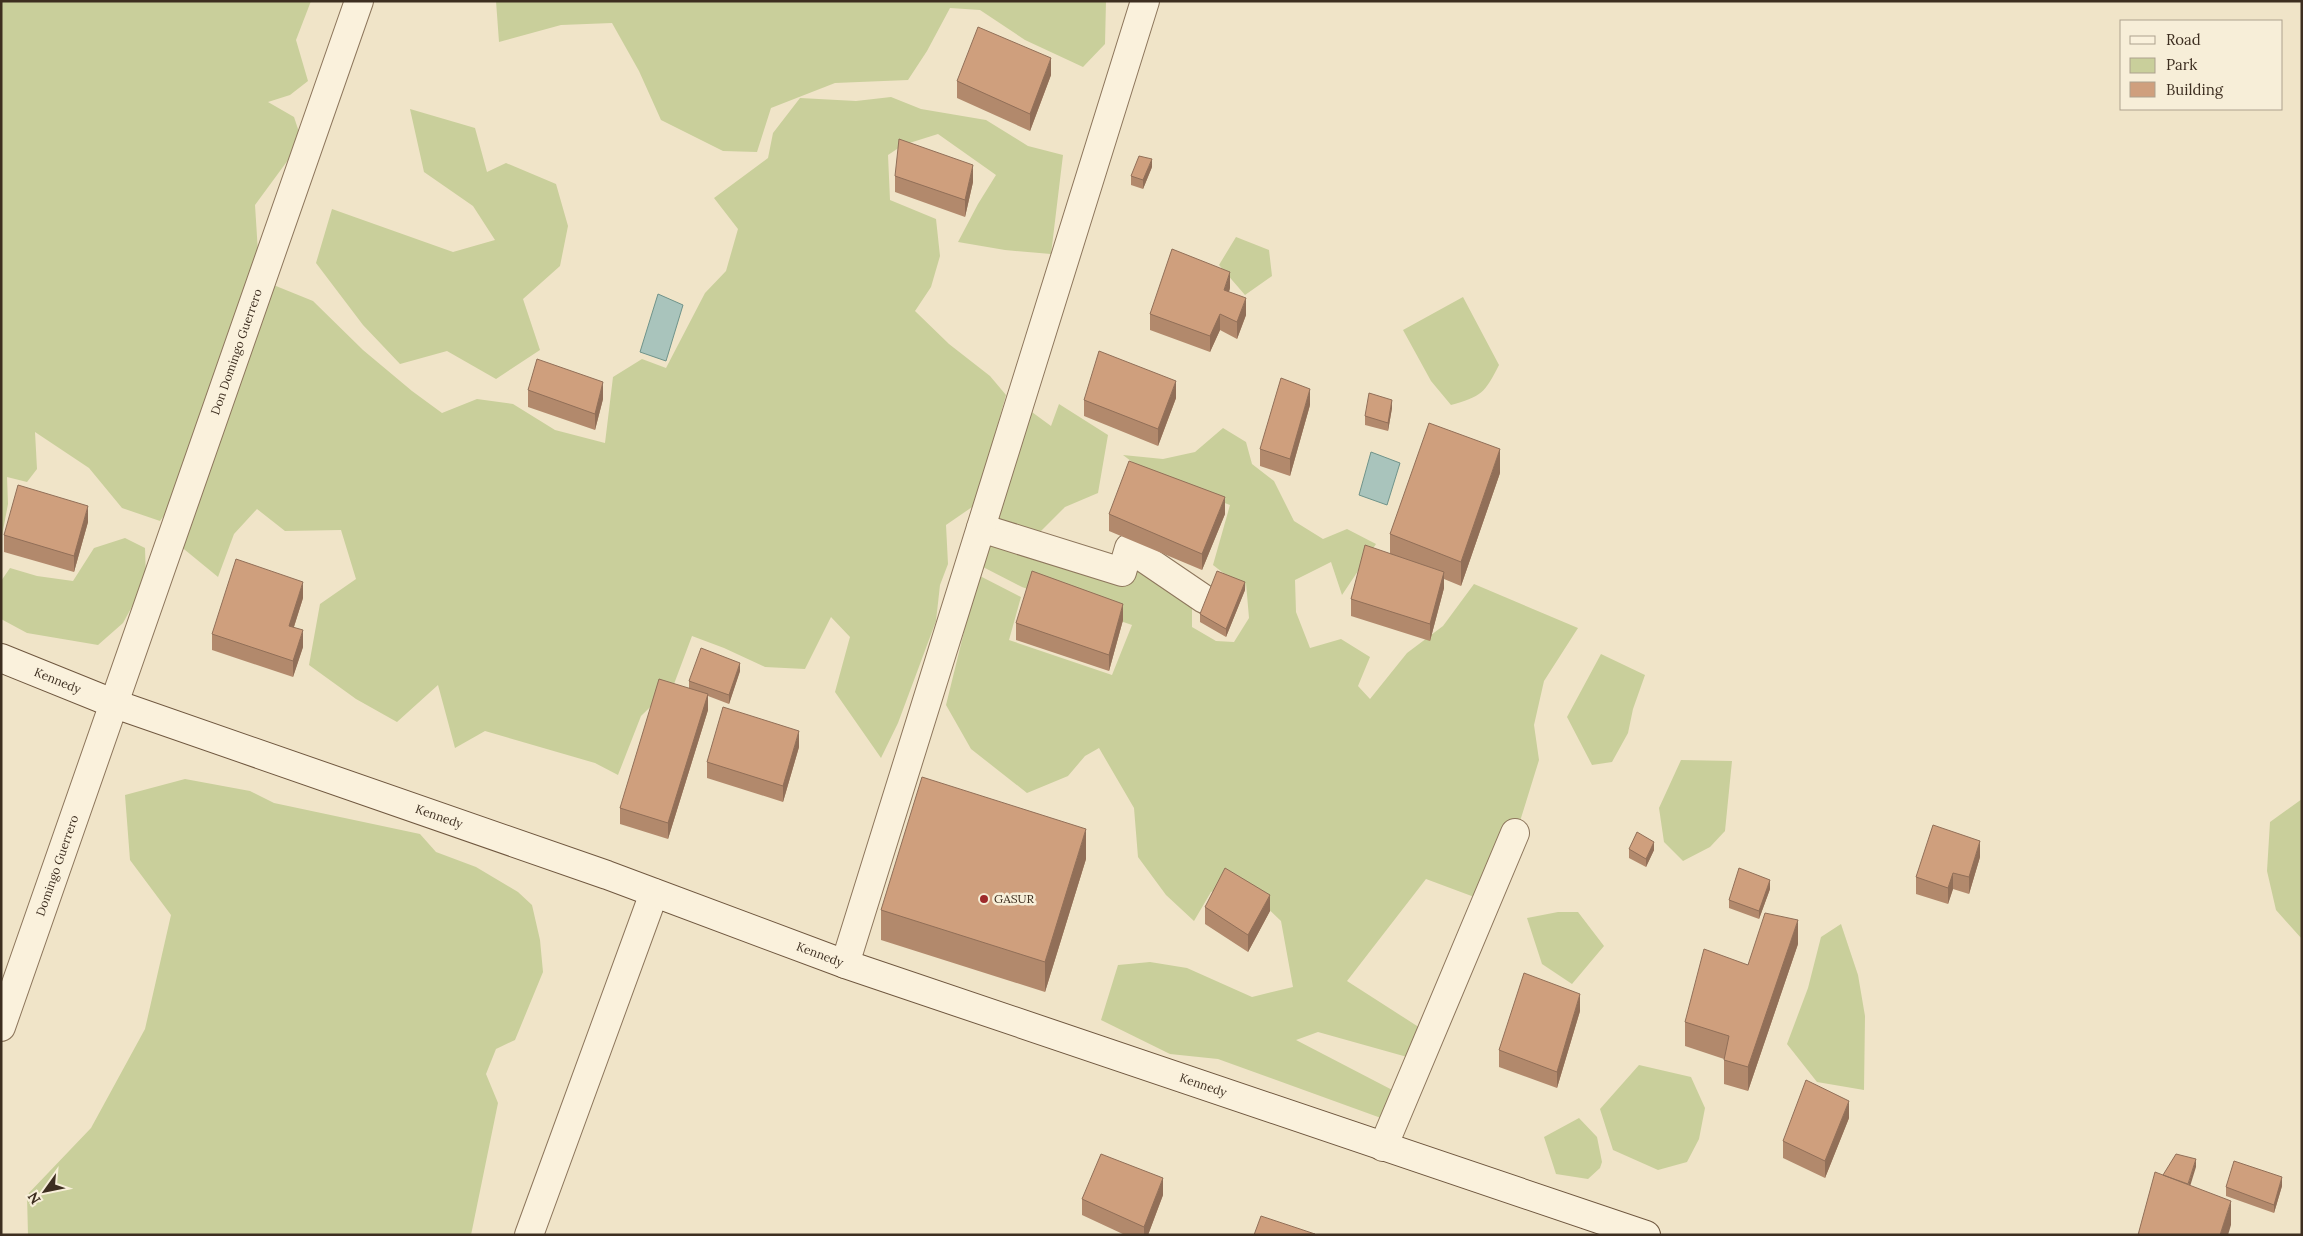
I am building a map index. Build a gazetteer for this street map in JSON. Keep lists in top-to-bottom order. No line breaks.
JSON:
{"streets":{"street":["Don Domingo Guerrero","Kennedy","Domingo Guerrero"]},"crossings":[["Don Domingo Guerrero","Kennedy"],["Don Domingo Guerrero","Domingo Guerrero"],["Kennedy","Domingo Guerrero"]],"places":["GASUR"],"legend":["Road","Park","Building"],"north":"bottom left"}
